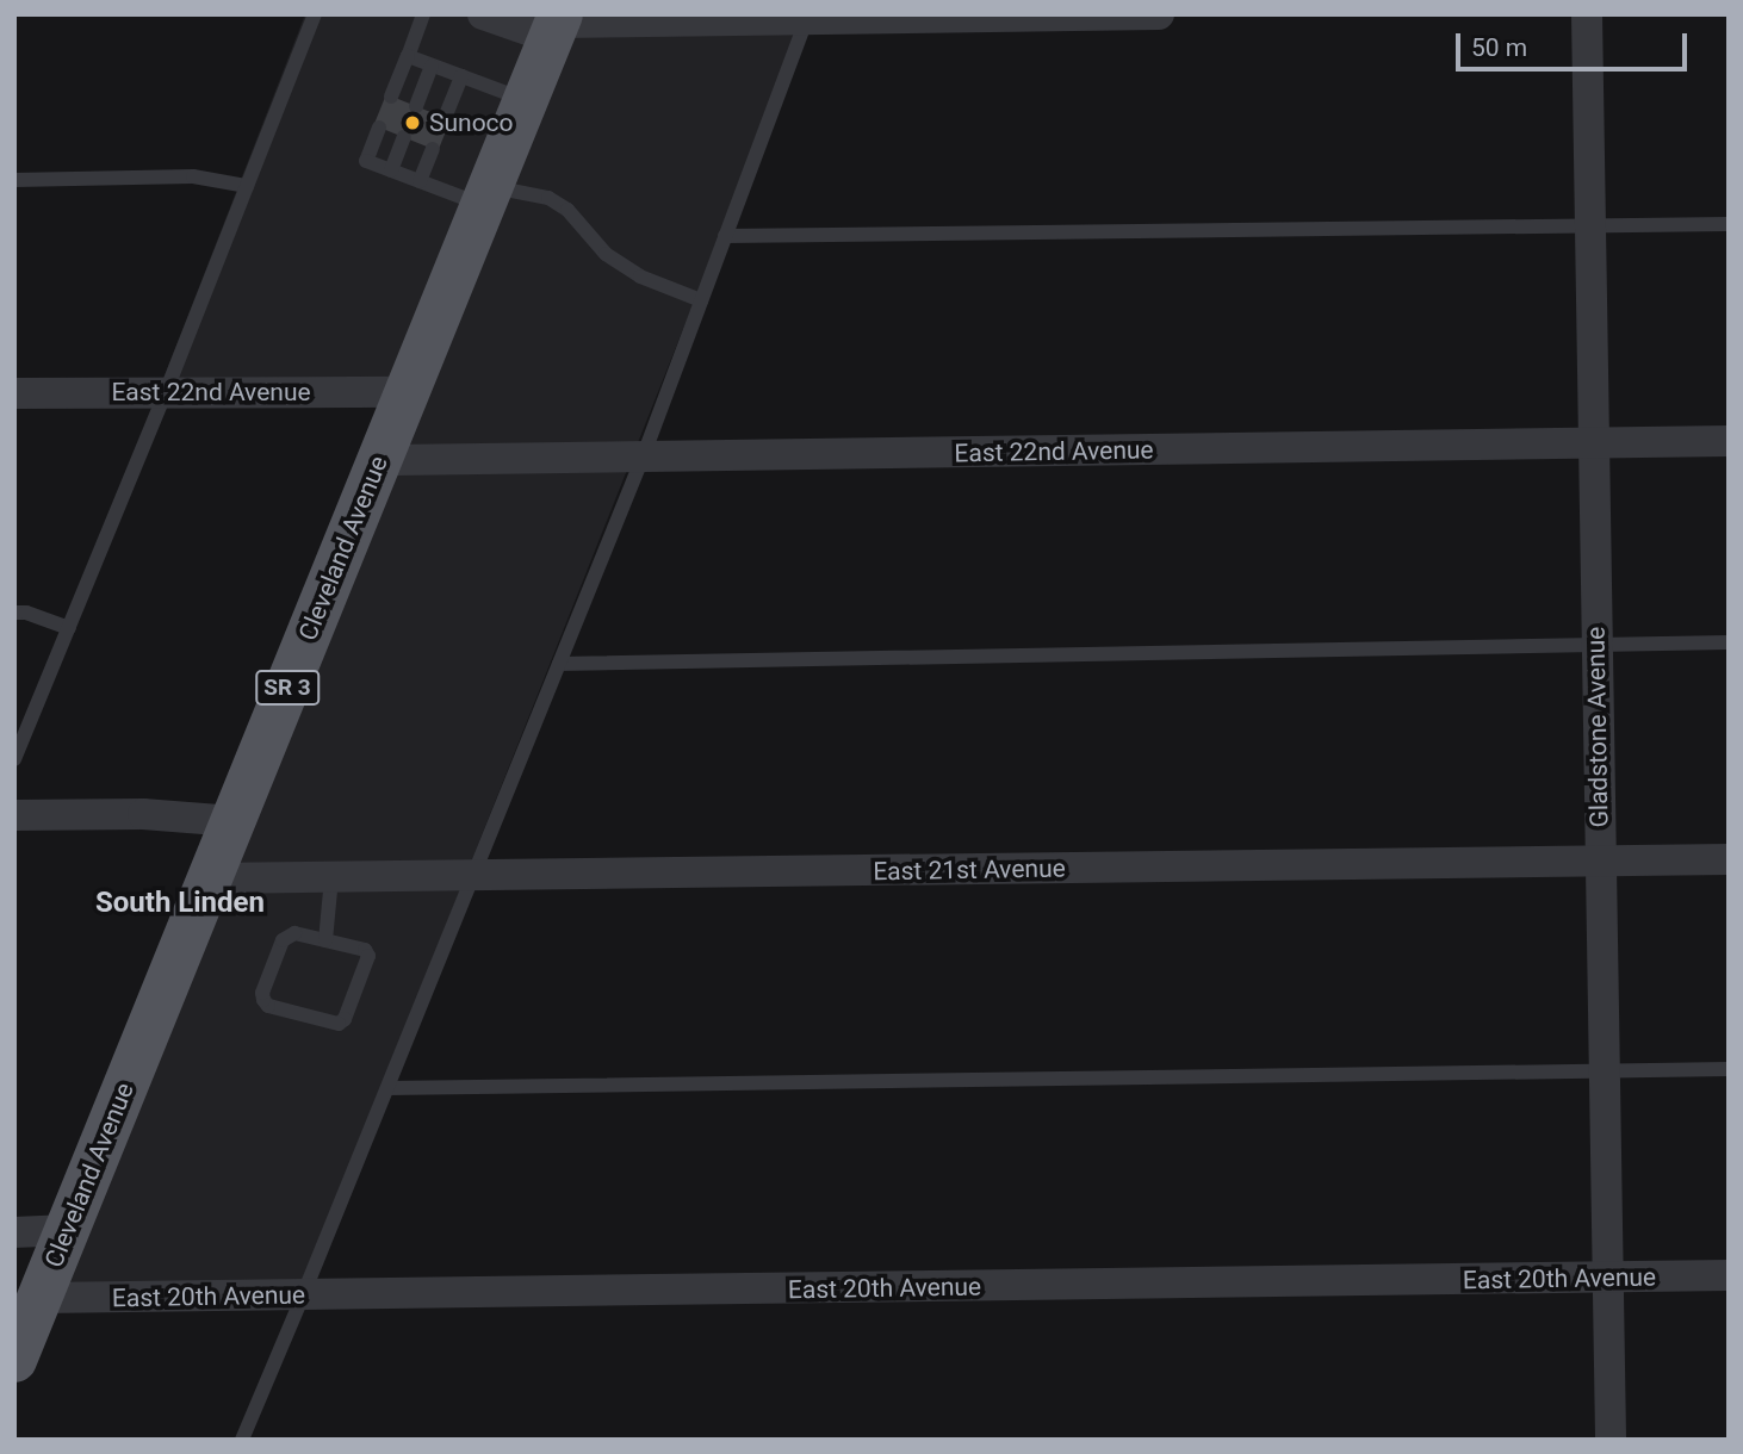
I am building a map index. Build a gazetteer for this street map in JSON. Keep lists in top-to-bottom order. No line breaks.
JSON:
{"streets":{"main road":["Cleveland Avenue","SR 3"],"street":["East 22nd Avenue","Gladstone Avenue","East 21st Avenue","East 20th Avenue"]},"crossings":[["East 22nd Avenue","Cleveland Avenue"],["East 22nd Avenue","Gladstone Avenue"],["Cleveland Avenue","East 21st Avenue"],["Cleveland Avenue","East 20th Avenue"],["Gladstone Avenue","East 21st Avenue"],["Gladstone Avenue","East 20th Avenue"]],"districts":["South Linden"],"places":["Sunoco"],"scale_bar":"50 m"}
